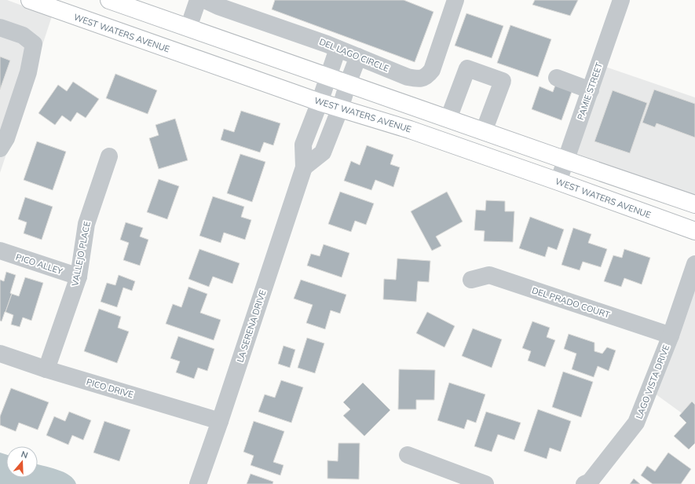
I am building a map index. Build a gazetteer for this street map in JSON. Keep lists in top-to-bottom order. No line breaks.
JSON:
{"streets":{"main road":["WEST WATERS AVENUE"],"street":["DEL LAGO CIRCLE","PAMIE STREET","VALLEJO PLACE","PICO ALLEY","DEL PRADO COURT","LA SERENA DRIVE","LAGO VISTA DRIVE","PICO DRIVE"]},"crossings":[["WEST WATERS AVENUE","PAMIE STREET"],["WEST WATERS AVENUE","LA SERENA DRIVE"],["DEL LAGO CIRCLE","LA SERENA DRIVE"],["VALLEJO PLACE","PICO ALLEY"],["VALLEJO PLACE","PICO DRIVE"],["DEL PRADO COURT","LAGO VISTA DRIVE"],["LA SERENA DRIVE","PICO DRIVE"]],"north":"top"}
